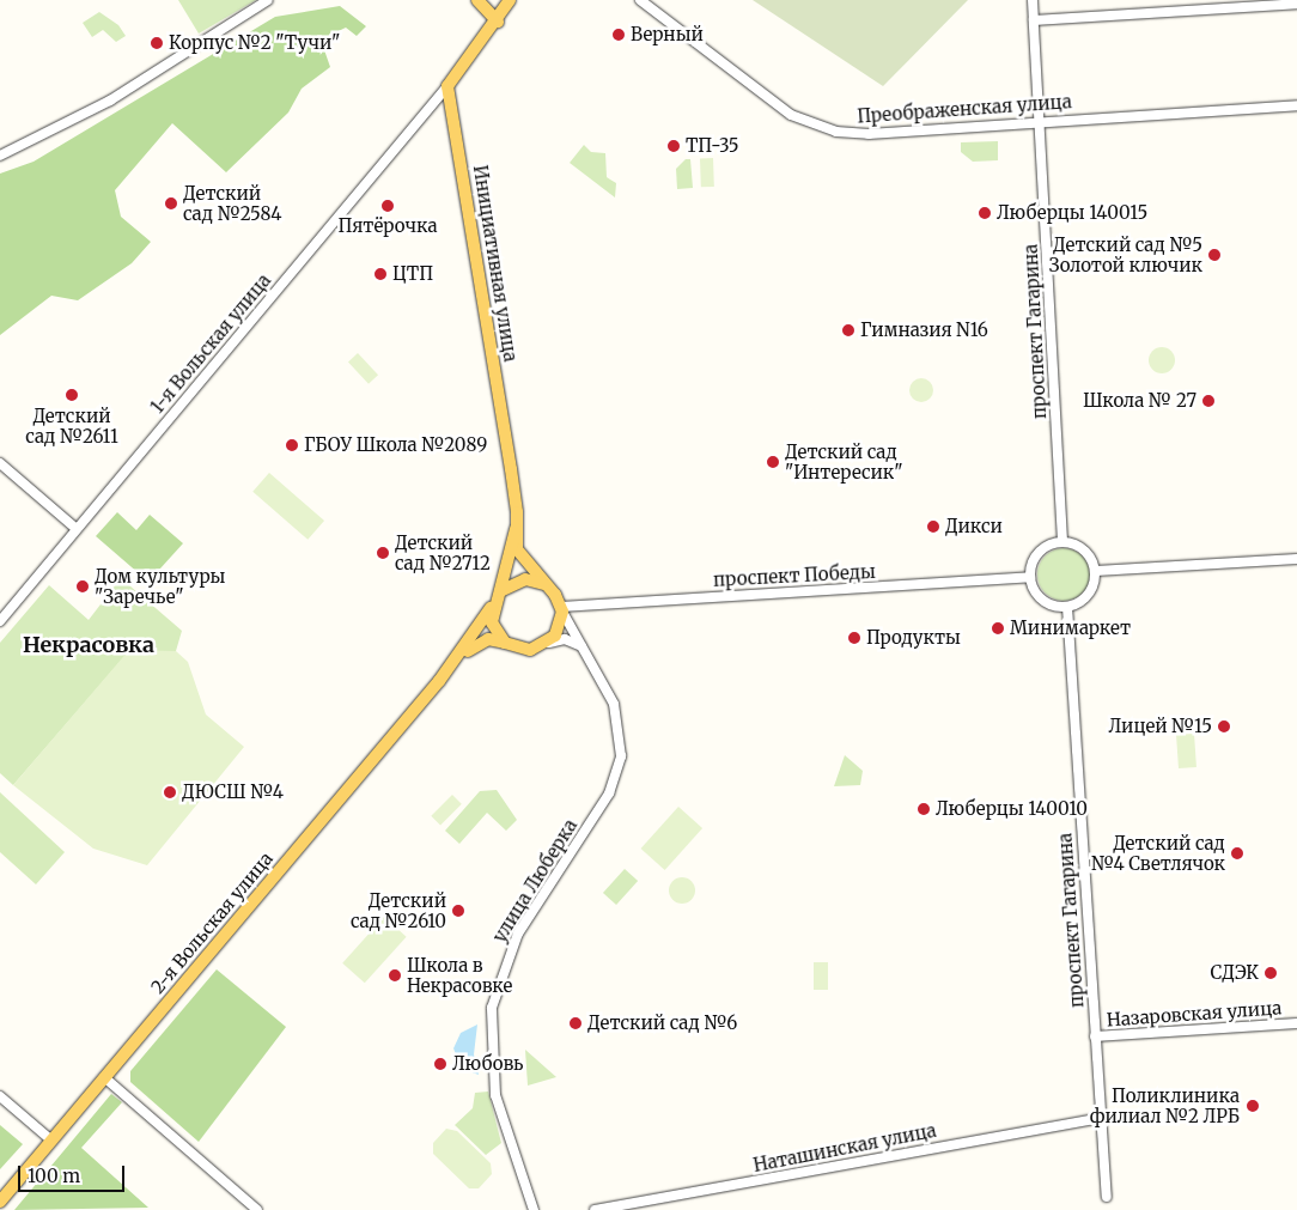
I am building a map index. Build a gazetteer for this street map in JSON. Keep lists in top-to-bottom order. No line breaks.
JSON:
{"streets":{"main road":["Инициативная улица","2-я Вольская улица"],"street":["Преображенская улица","проспект Гагарина","1-я Вольская улица","проспект Победы","улица Люберка","Назаровская улица","Наташинская улица"]},"crossings":[["Преображенская улица","проспект Гагарина"],["Инициативная улица","1-я Вольская улица"],["Инициативная улица","проспект Победы"],["Инициативная улица","улица Люберка"],["Инициативная улица","2-я Вольская улица"],["проспект Гагарина","проспект Победы"],["проспект Гагарина","Назаровская улица"],["проспект Гагарина","Наташинская улица"],["проспект Победы","улица Люберка"],["проспект Победы","2-я Вольская улица"],["улица Люберка","2-я Вольская улица"]],"districts":["Некрасовка"],"places":["Верный","Корпус №2 \"Тучи\"","ТП-35","Детский сад №2584","Пятёрочка","Люберцы 140015","Детский сад №5 Золотой ключик","ЦТП","Гимназия N16","Детский сад №2611","Школа № 27","ГБОУ Школа №2089","Детский сад \"Интересик\"","Дикси","Детский сад №2712","Дом культуры \"Заречье\"","Минимаркет","Продукты","Лицей №15","ДЮСШ №4","Люберцы 140010","Детский сад №4 Светлячок","Детский сад №2610","СДЭК","Школа в Некрасовке","Детский сад №6","Любовь","Поликлиника филиал №2 ЛРБ"],"scale_bar":"100 m"}
